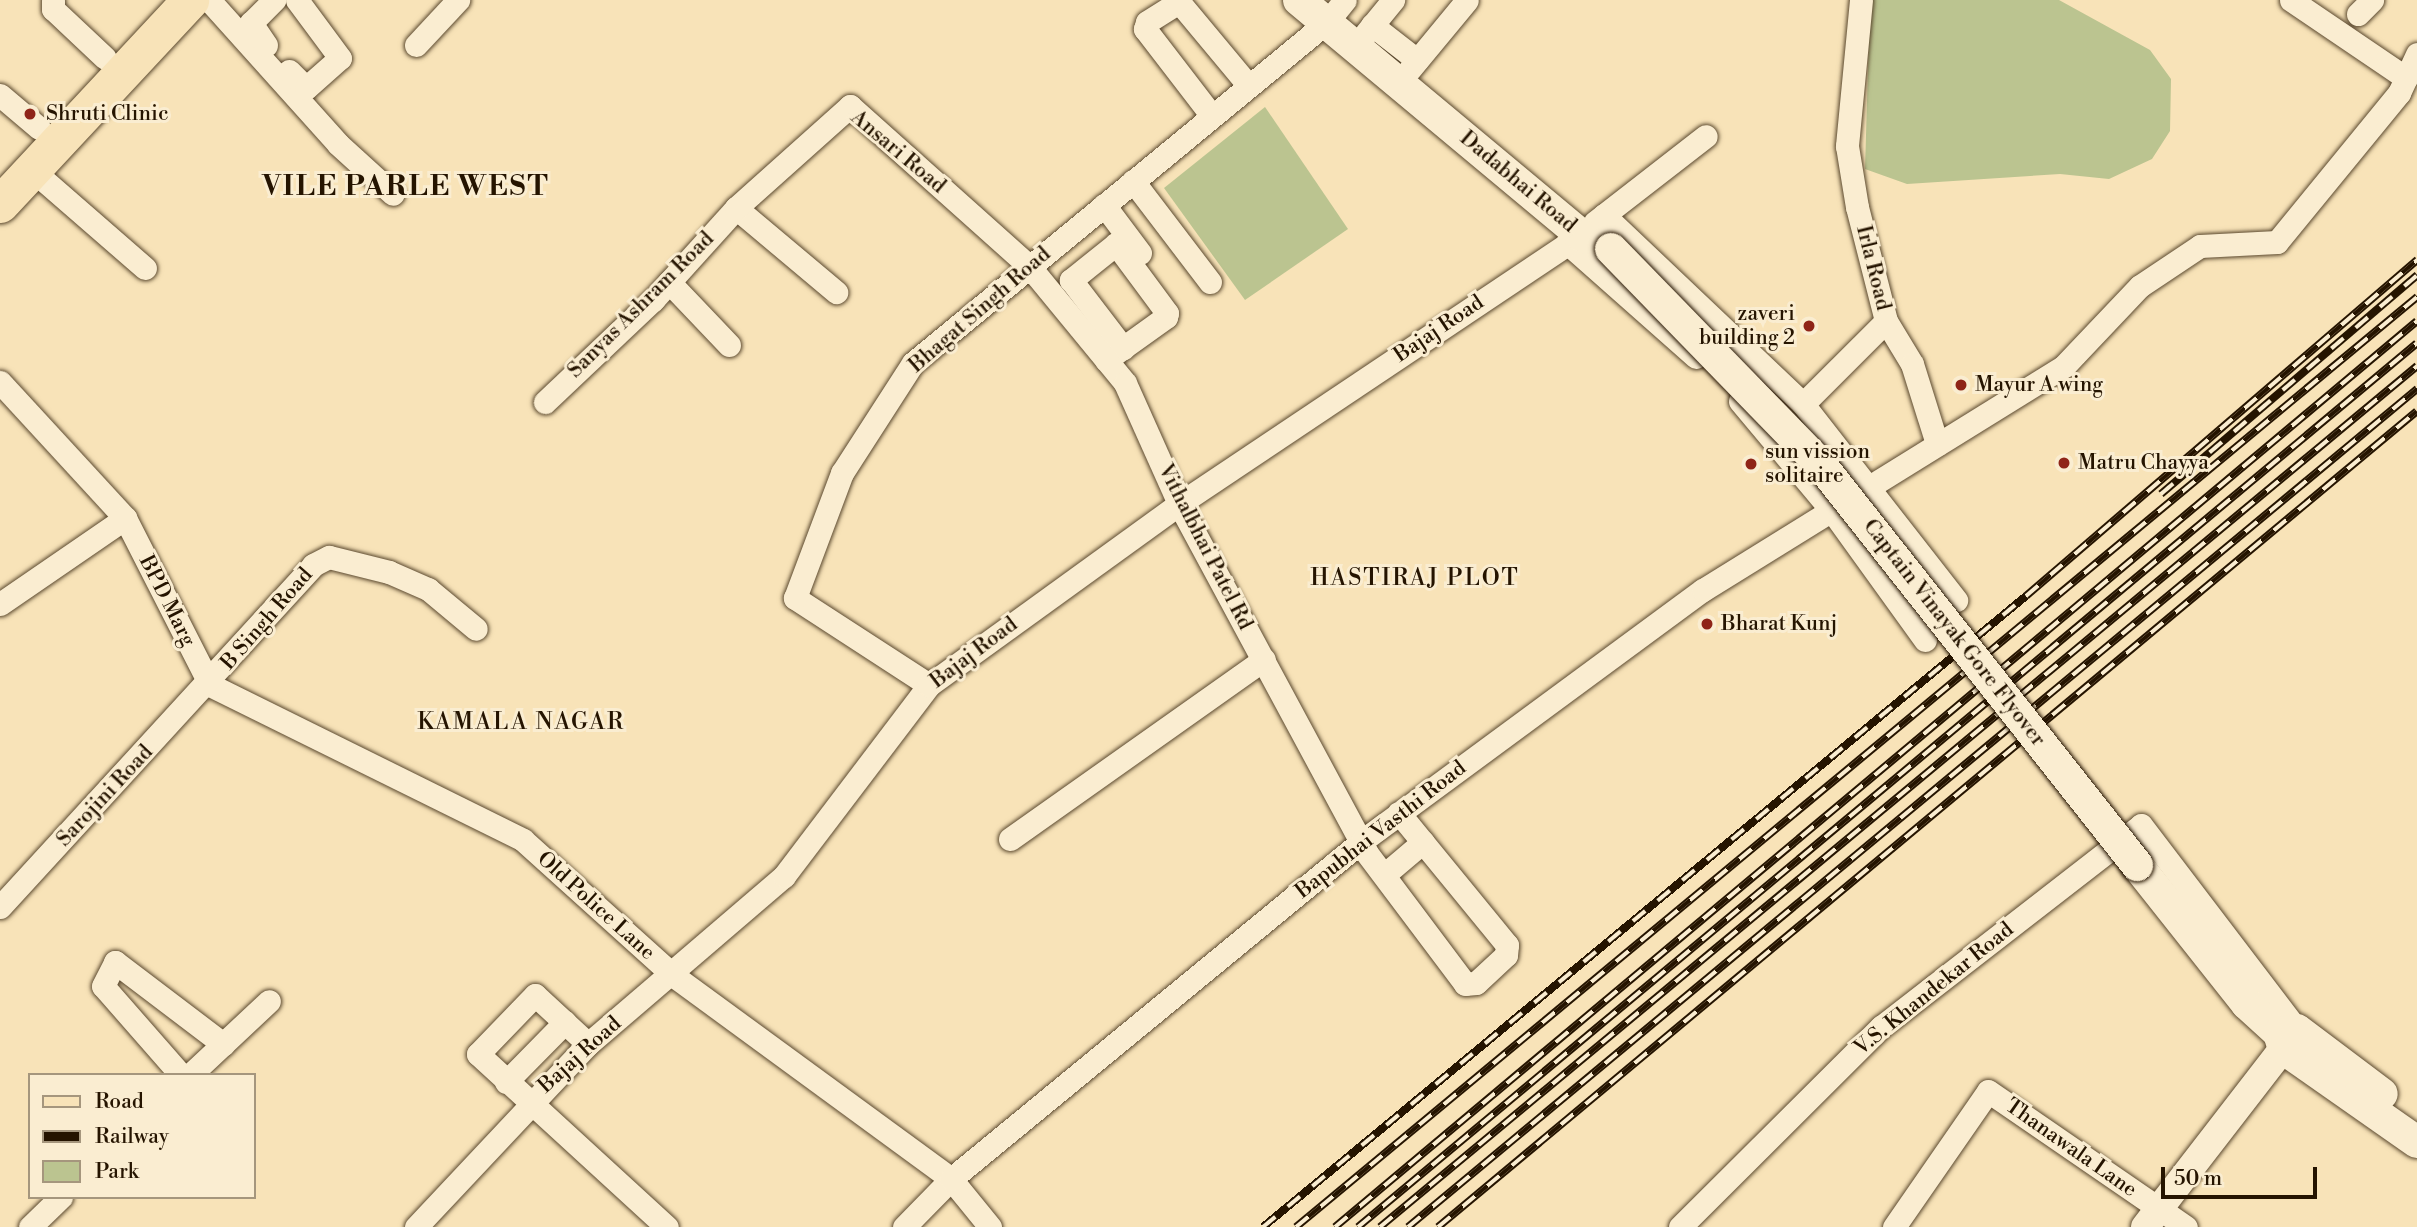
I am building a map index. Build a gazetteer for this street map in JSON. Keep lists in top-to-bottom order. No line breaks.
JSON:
{"streets":{"main road":["Dadabhai Road","Captain Vinayak Gore Flyover"],"street":["Ansari Road","Irla Road","Sanyas Ashram Road","Bhagat Singh Road","Bajaj Road","Vithalbhai Patel Rd","BPD Marg","B Singh Road","Sarojini Road","Bapubhai Vasthi Road","Old Police Lane","V.S. Khandekar Road","Thanawala Lane"]},"crossings":[["Ansari Road","Sanyas Ashram Road"],["Ansari Road","Bhagat Singh Road"],["Ansari Road","Vithalbhai Patel Rd"],["Dadabhai Road","Bhagat Singh Road"],["Dadabhai Road","Bajaj Road"],["Dadabhai Road","Captain Vinayak Gore Flyover"],["Bhagat Singh Road","Bajaj Road"],["Bhagat Singh Road","Vithalbhai Patel Rd"],["Bajaj Road","Vithalbhai Patel Rd"],["Bajaj Road","Captain Vinayak Gore Flyover"],["Bajaj Road","Old Police Lane"],["Vithalbhai Patel Rd","Bapubhai Vasthi Road"],["BPD Marg","B Singh Road"],["BPD Marg","Sarojini Road"],["BPD Marg","Old Police Lane"],["B Singh Road","Sarojini Road"],["B Singh Road","Old Police Lane"],["Captain Vinayak Gore Flyover","V.S. Khandekar Road"],["Sarojini Road","Old Police Lane"],["Bapubhai Vasthi Road","Old Police Lane"]],"districts":["VILE PARLE WEST","HASTIRAJ PLOT","KAMALA NAGAR"],"places":["Shruti Clinic","zaveri building 2","Mayur A wing","Matru Chayya","sun vission solitaire","Bharat Kunj"],"legend":["Road","Railway","Park"],"scale_bar":"50 m"}
